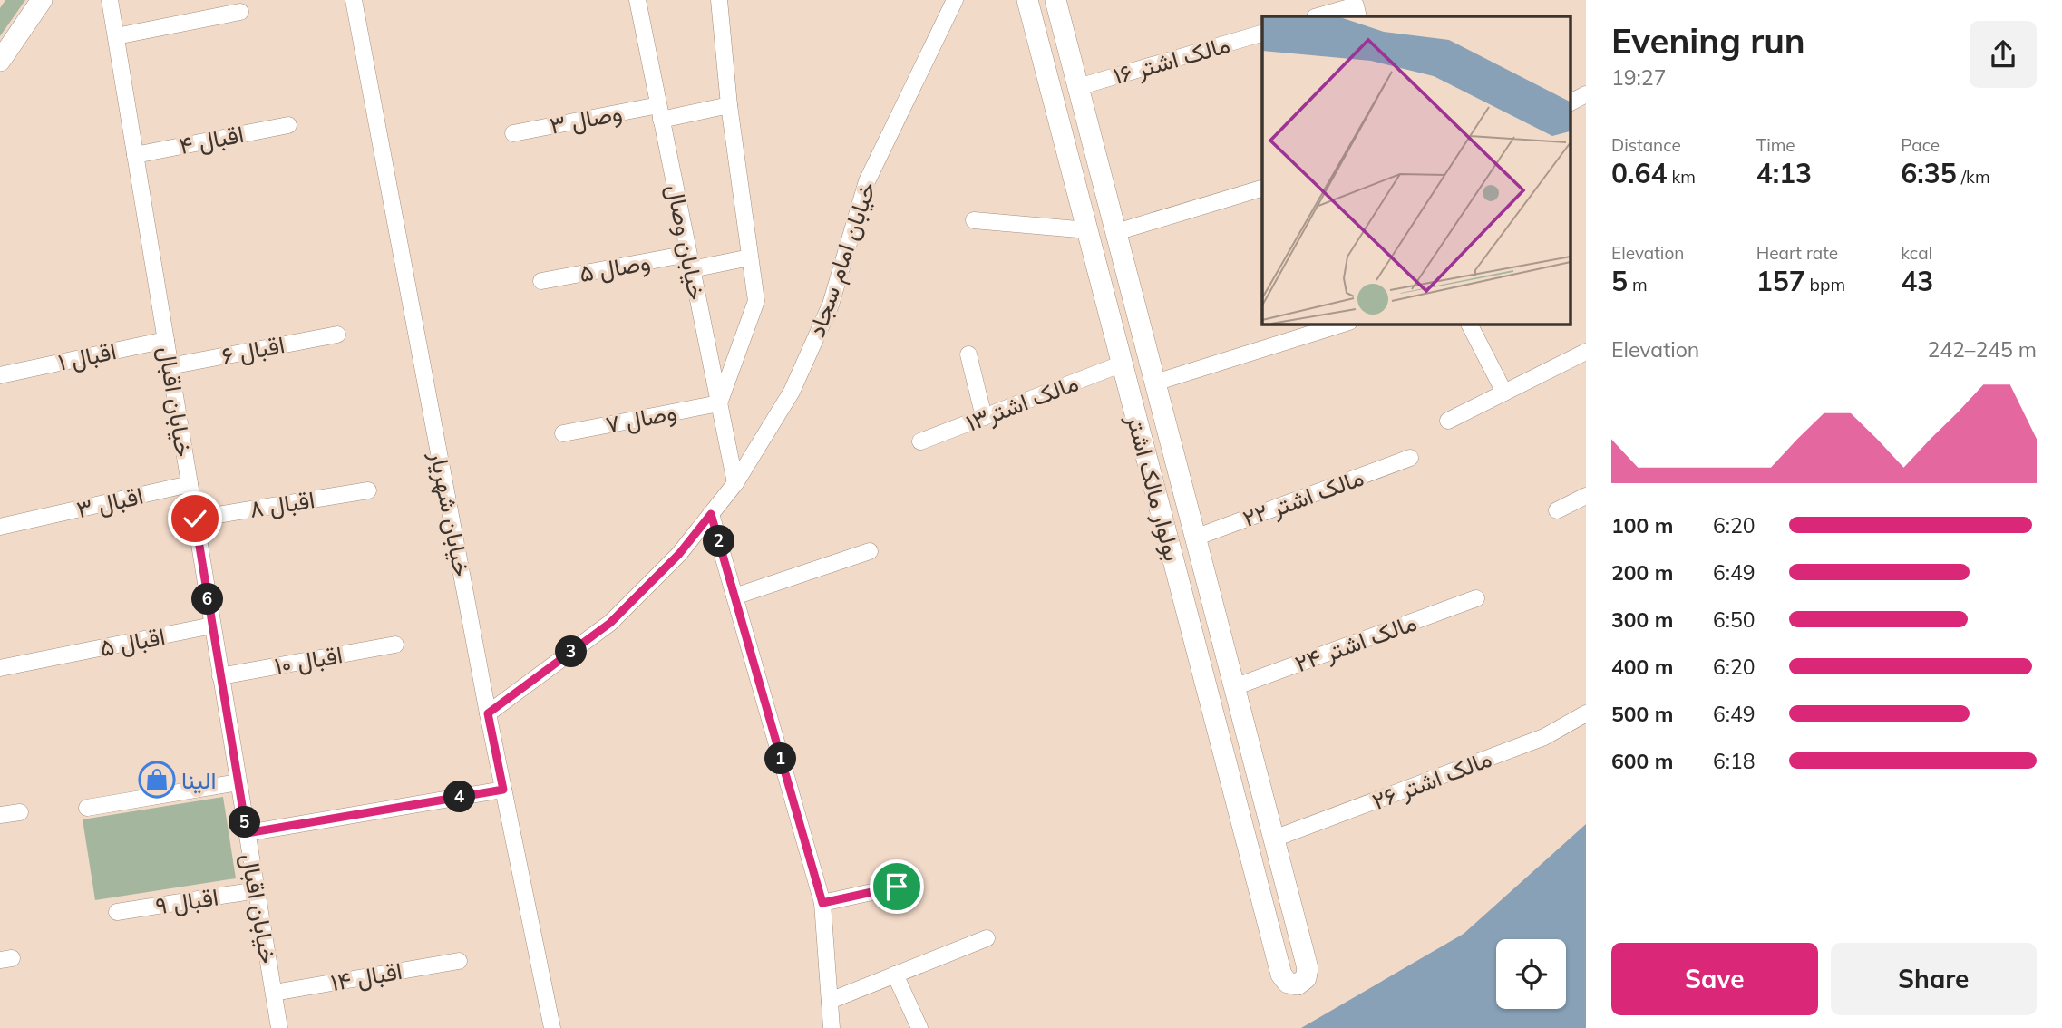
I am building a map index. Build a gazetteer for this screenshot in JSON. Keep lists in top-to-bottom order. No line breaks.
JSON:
{"streets":{"main road":["بولوار مالک اشتر"],"street":["مالک اشتر ۱۶","وصال ۳","اقبال ۴","خیابان وصال","خیابان امام سجاد","وصال ۵","اقبال ۶","اقبال ۱","خیابان اقبال","مالک اشتر۱۳","وصال ۷","مالک اشتر ۲۲","اقبال ۳","اقبال ۸","خیابان شهریار","اقبال ۵","مالک اشتر ۲۴","اقبال ۱۰","مالک اشتر ۲۶","اقبال ۹","اقبال ۱۴"]},"crossings":[["مالک اشتر ۱۶","بولوار مالک اشتر"],["وصال ۳","خیابان وصال"],["اقبال ۴","خیابان اقبال"],["خیابان وصال","خیابان امام سجاد"],["خیابان وصال","وصال ۵"],["خیابان وصال","وصال ۷"],["خیابان امام سجاد","خیابان شهریار"],["اقبال ۶","خیابان اقبال"],["اقبال ۱","خیابان اقبال"],["خیابان اقبال","اقبال ۳"],["خیابان اقبال","اقبال ۸"],["خیابان اقبال","اقبال ۵"],["خیابان اقبال","اقبال ۱۰"],["خیابان اقبال","اقبال ۹"],["خیابان اقبال","اقبال ۱۴"],["مالک اشتر۱۳","بولوار مالک اشتر"],["بولوار مالک اشتر","مالک اشتر ۲۲"],["بولوار مالک اشتر","مالک اشتر ۲۴"],["بولوار مالک اشتر","مالک اشتر ۲۶"]],"places":{"shop":["الینا"]},"page":{"heading":["Evening run","19:27"],"stats":[["Distance","0.64 km"],["Time","4:13"],["Pace","6:35 /km"],["Elevation","5 m"],["Heart rate","157 bpm"],["kcal","43"]],"chart":["Elevation","242–245 m"],"list":[{"name":"100 m","note":"6:20"},{"name":"200 m","note":"6:49"},{"name":"300 m","note":"6:50"},{"name":"400 m","note":"6:20"},{"name":"500 m","note":"6:49"},{"name":"600 m","note":"6:18"}],"pins":["2","6","3","1","4","5"],"buttons":["Save","Share"]}}
